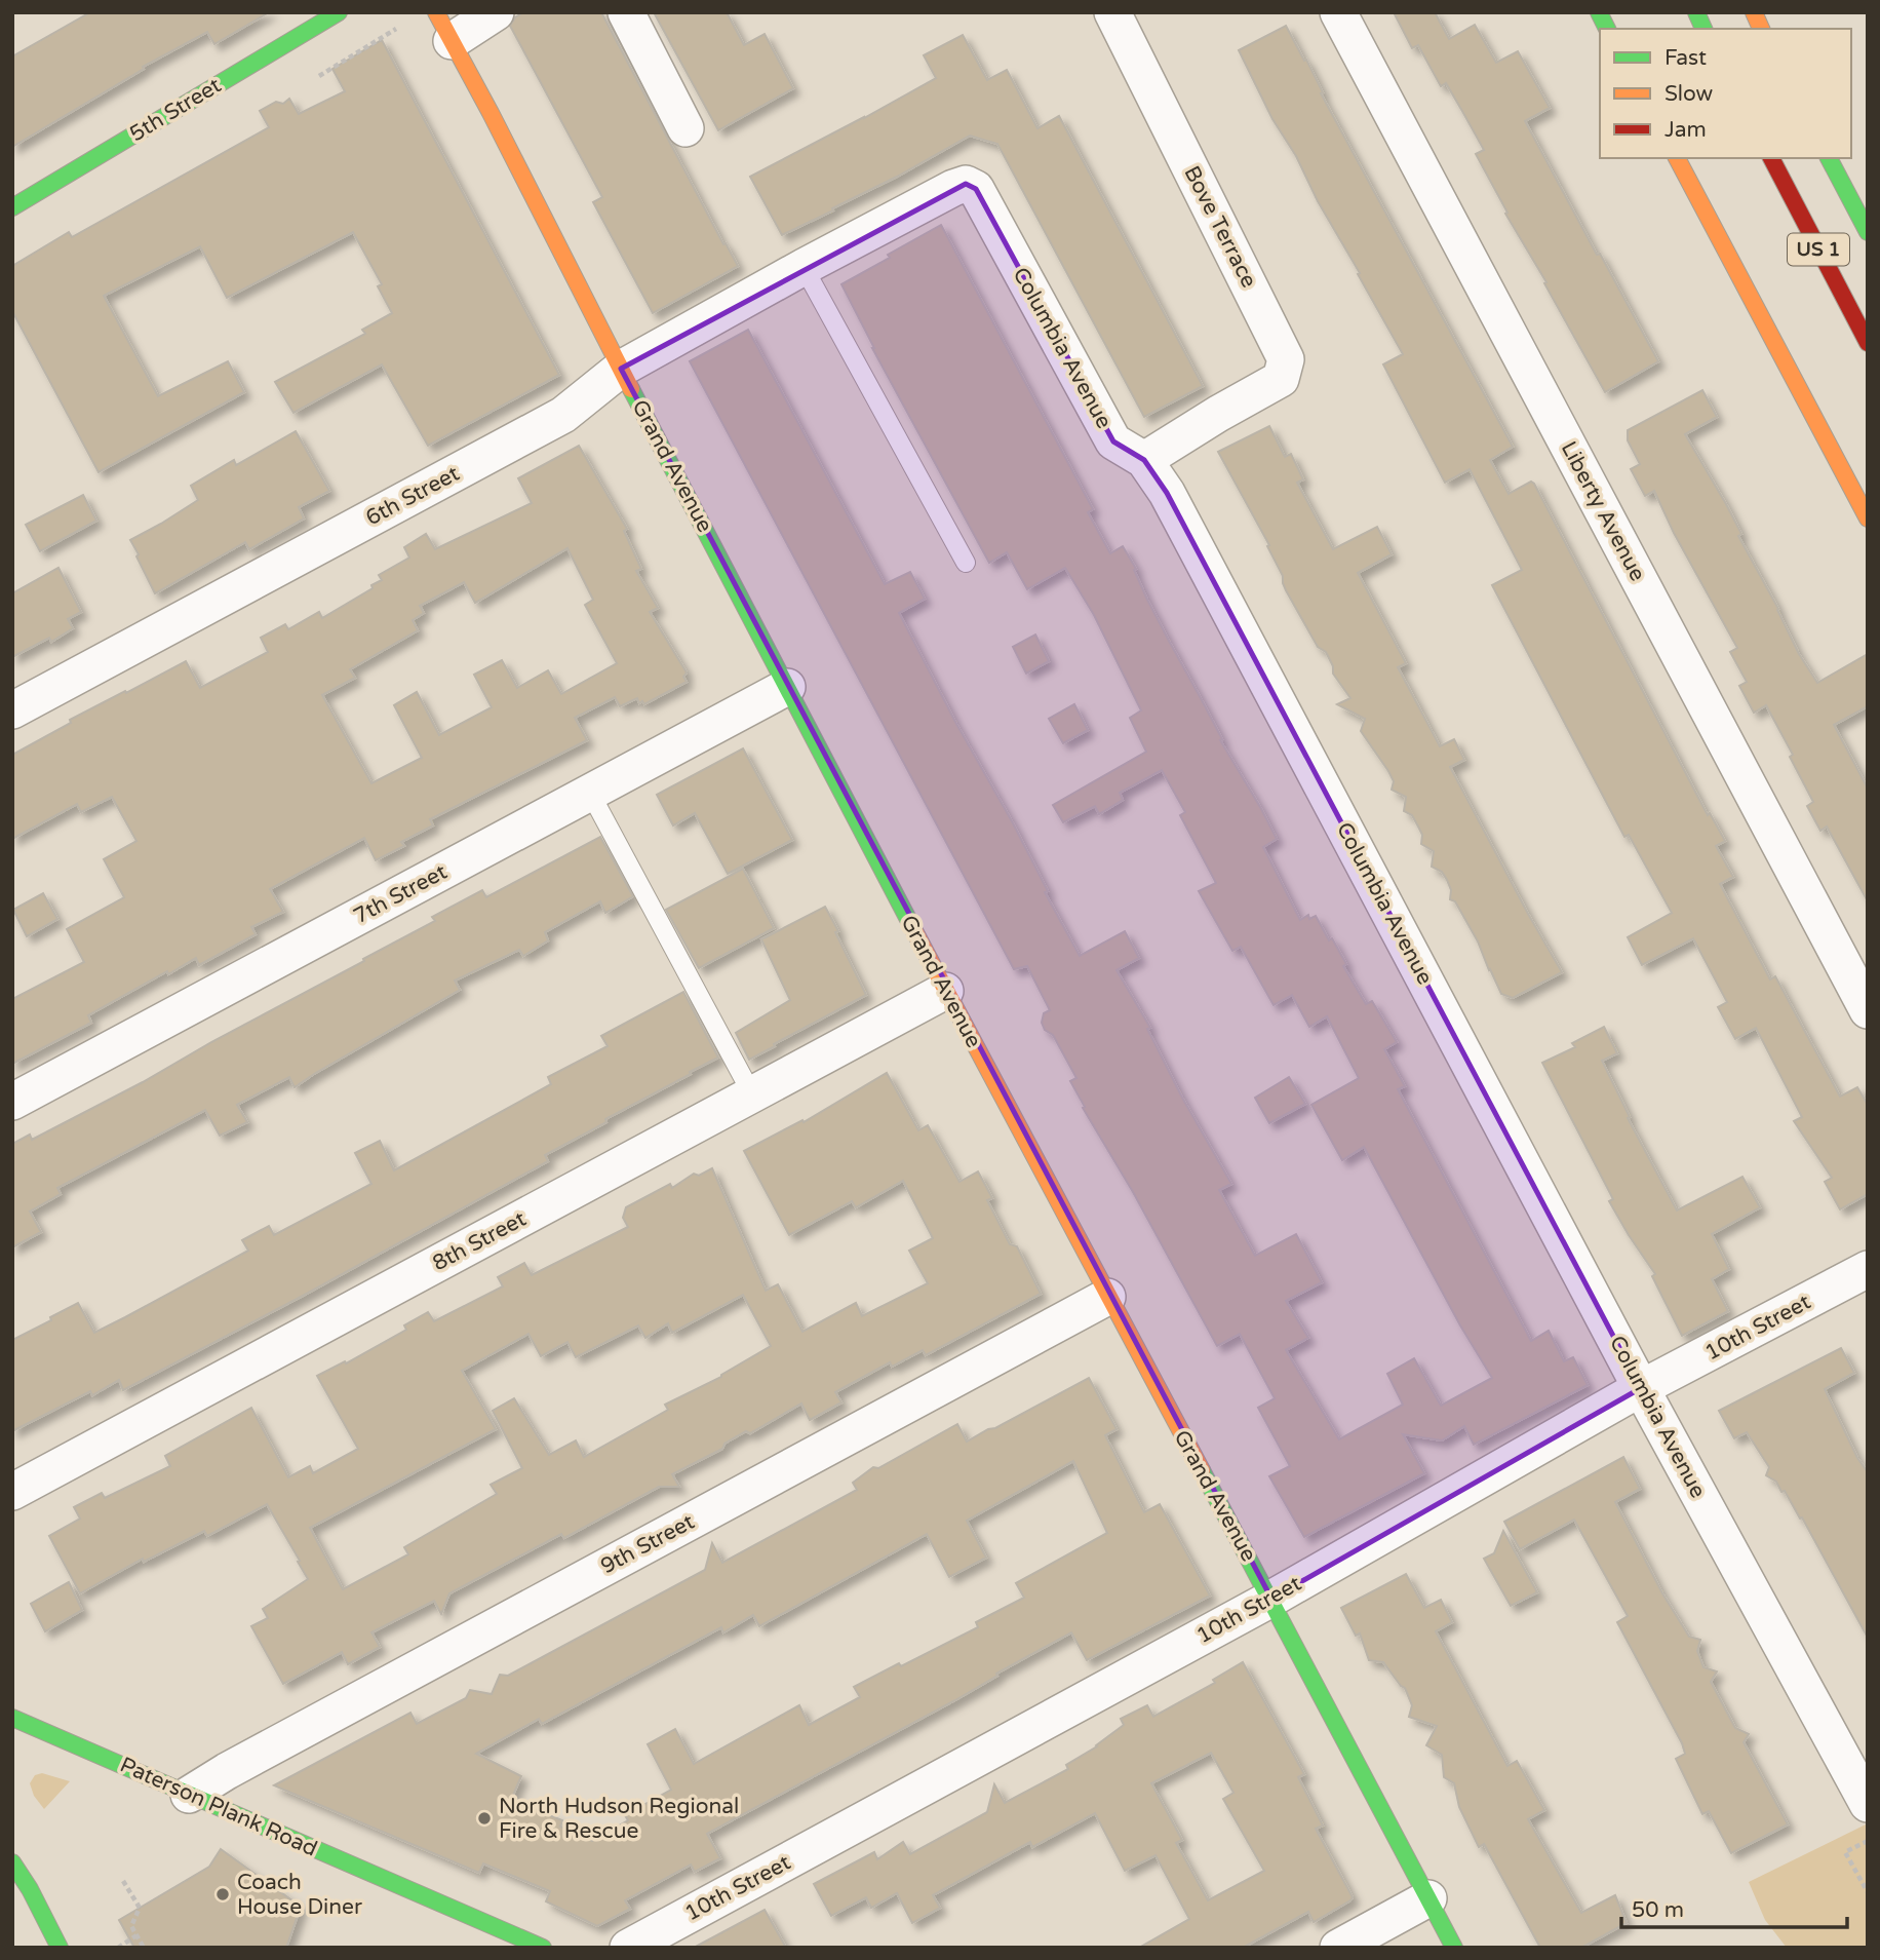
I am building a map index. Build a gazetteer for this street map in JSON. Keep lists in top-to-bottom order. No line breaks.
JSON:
{"streets":{"main road":["5th Street","US 1","Grand Avenue","Paterson Plank Road"],"street":["Bove Terrace","Columbia Avenue","6th Street","Liberty Avenue","7th Street","8th Street","10th Street","9th Street"]},"crossings":[["Bove Terrace","Columbia Avenue"],["Columbia Avenue","6th Street"],["Columbia Avenue","10th Street"],["Grand Avenue","6th Street"],["Grand Avenue","7th Street"],["Grand Avenue","8th Street"],["Grand Avenue","10th Street"],["Grand Avenue","9th Street"],["9th Street","Paterson Plank Road"]],"places":["North Hudson Regional Fire & Rescue","Coach House Diner"],"legend":["Fast","Slow","Jam"],"scale_bar":"50 m"}
